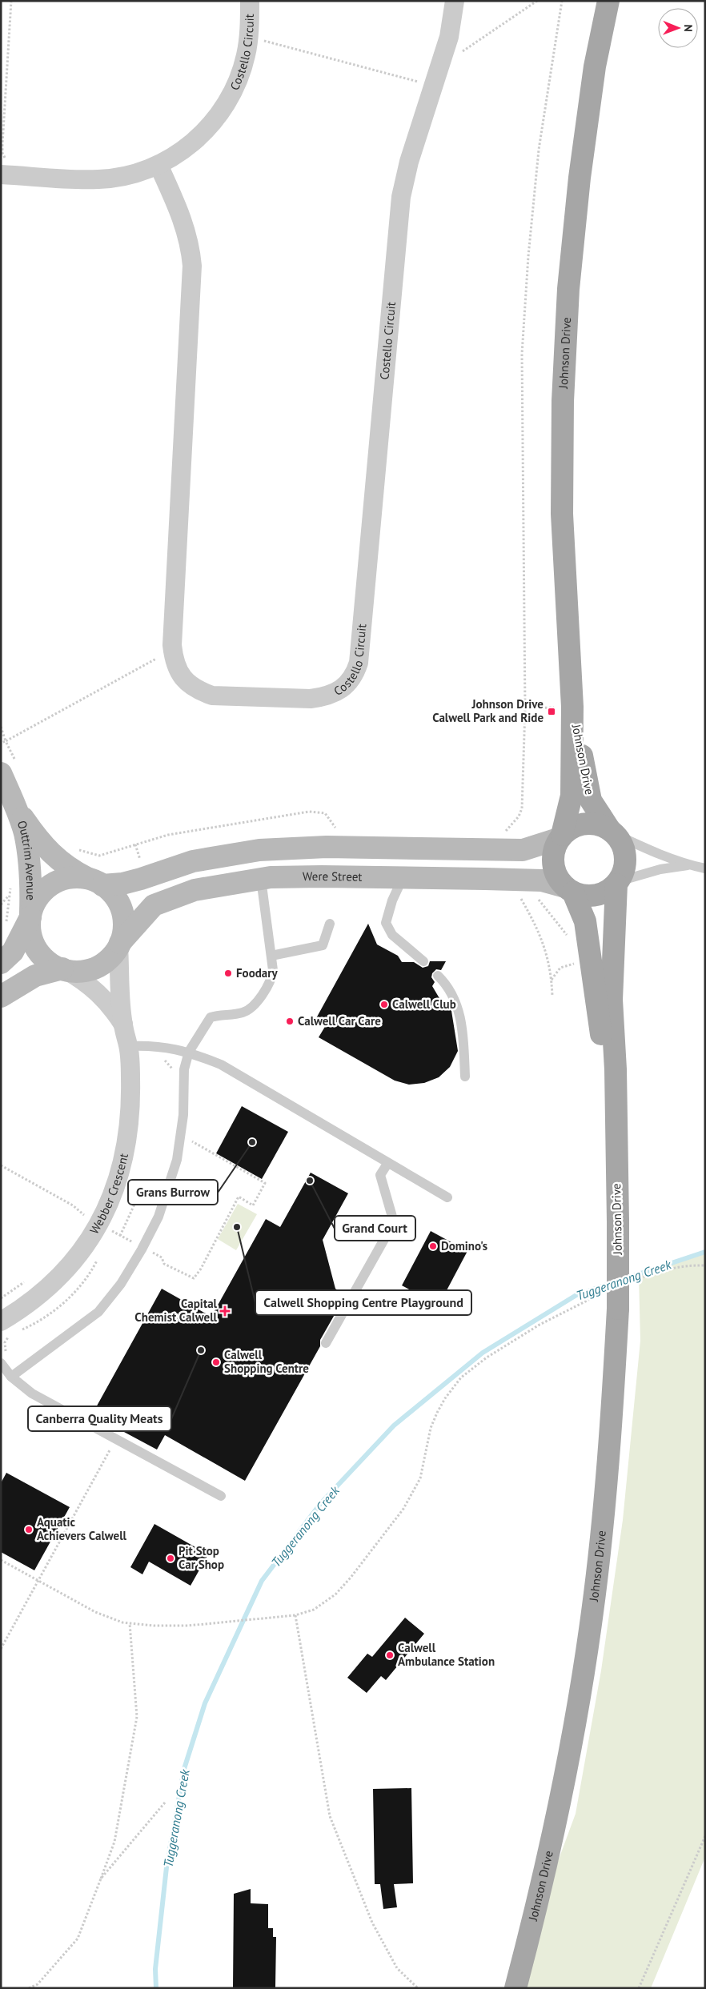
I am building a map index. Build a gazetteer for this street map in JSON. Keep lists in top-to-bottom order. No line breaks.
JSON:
{"streets":{"main road":["Johnson Drive"],"street":["Costello Circuit","Outtrim Avenue","Were Street","Webber Crescent"]},"crossings":[["Johnson Drive","Were Street"],["Outtrim Avenue","Were Street"],["Outtrim Avenue","Webber Crescent"],["Were Street","Webber Crescent"]],"water":["Tuggeranong Creek"],"places":{"transit":["Johnson Drive Calwell Park and Ride"],"other":["Foodary","Calwell Club","Calwell Car Care","Grans Burrow","Grand Court","Calwell Shopping Centre Playground","Domino's","Canberra Quality Meats","Calwell Shopping Centre","Aquatic Achievers Calwell","Pit Stop Car Shop","Calwell Ambulance Station"],"health":["Capital Chemist Calwell"]},"north":"right"}
